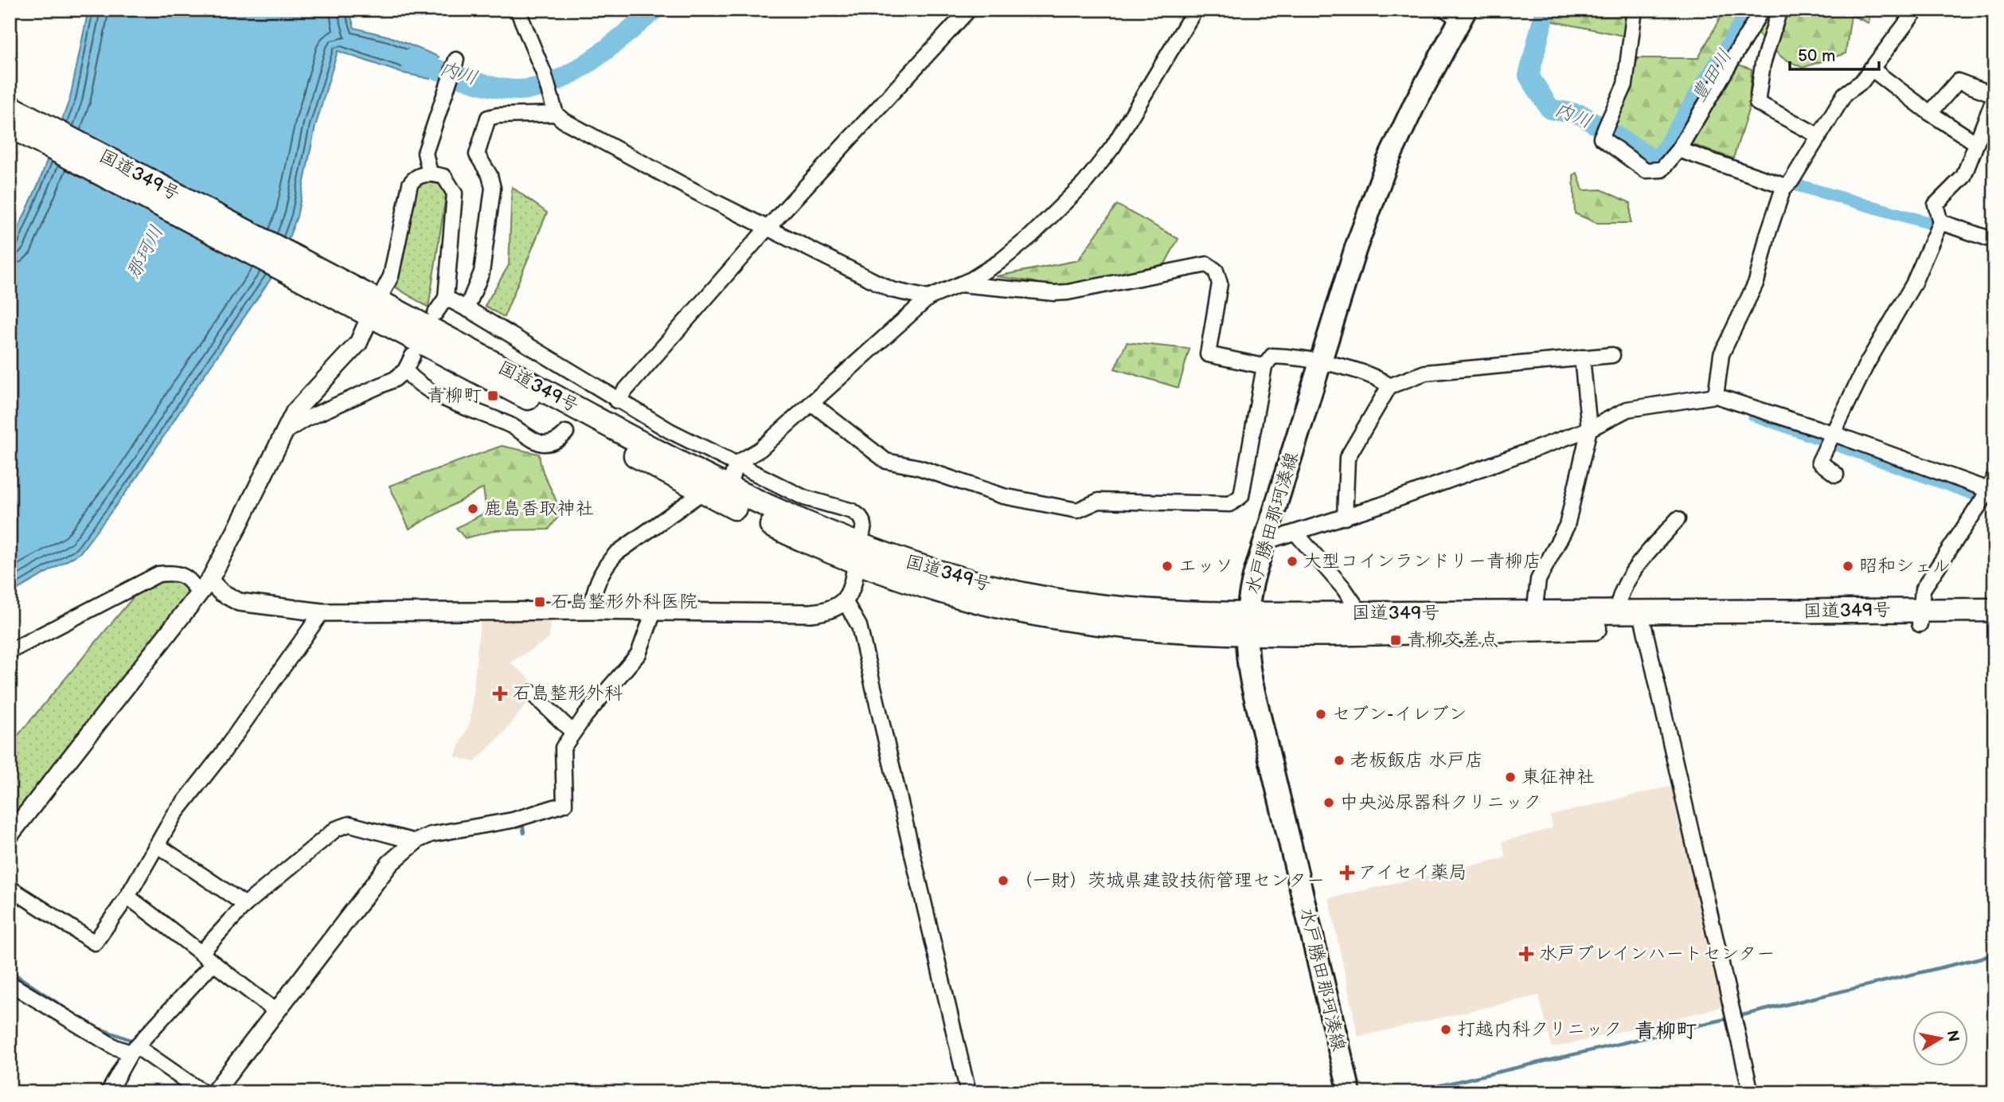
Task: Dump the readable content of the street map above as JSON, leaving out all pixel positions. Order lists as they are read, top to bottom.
{
  "streets": {
    "highway": ["国道349号"],
    "main road": ["水戸勝田那珂湊線"]
  },
  "crossings": [
    ["国道349号", "水戸勝田那珂湊線"]
  ],
  "districts": ["青柳町"],
  "water": ["内川", "豊田川", "那珂川"],
  "places": {
    "transit": ["青柳町", "石島整形外科医院", "青柳交差点"],
    "other": [
      "鹿島香取神社",
      "大型コインランドリー青柳店",
      "エッソ",
      "昭和シェル",
      "セブン-イレブン",
      "老板飯店 水戸店",
      "東征神社",
      "中央泌尿器科クリニック",
      "（一財）茨城県建設技術管理センター",
      "打越内科クリニック"
    ],
    "health": ["石島整形外科", "アイセイ薬局", "水戸ブレインハートセンター"]
  },
  "scale_bar": "50 m",
  "north": "right"
}
